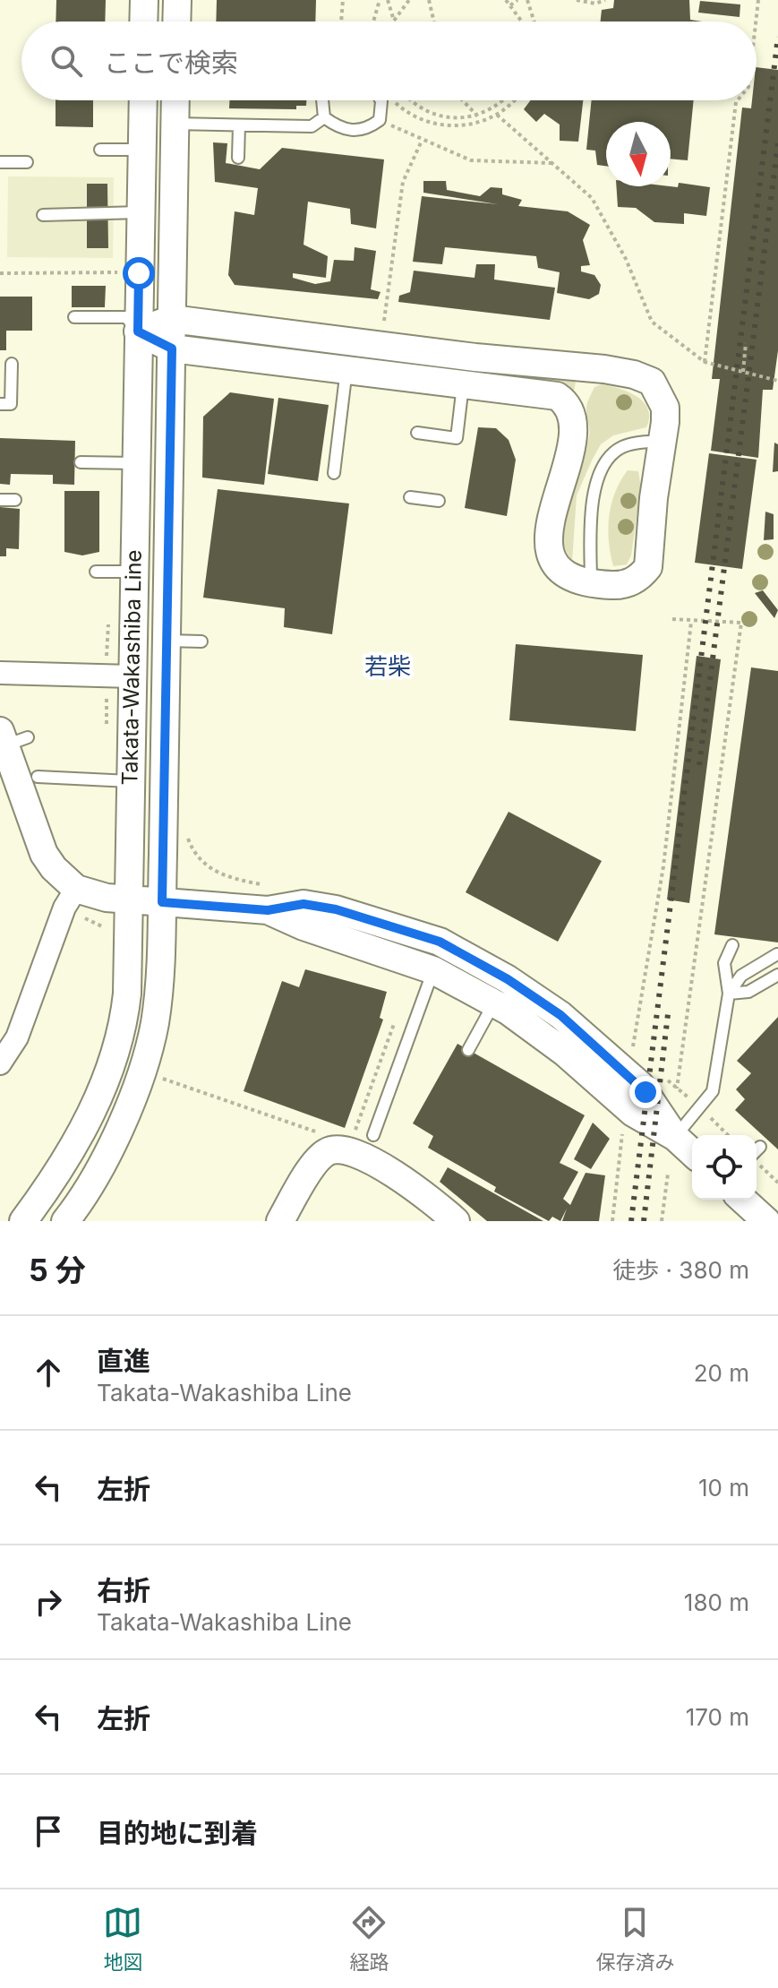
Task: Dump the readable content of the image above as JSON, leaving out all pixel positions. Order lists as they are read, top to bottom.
{
  "streets": {
    "street": ["Takata-Wakashiba Line"]
  },
  "districts": ["若柴"],
  "north": "bottom",
  "page": {
    "search": "ここで検索",
    "heading": ["5 分", "徒歩 · 380 m"],
    "list": [
      ["直進", "Takata-Wakashiba Line", "20 m"],
      ["左折", "10 m"],
      ["右折", "Takata-Wakashiba Line", "180 m"],
      ["左折", "170 m"],
      "目的地に到着"
    ],
    "nav": ["地図", "経路", "保存済み"]
  }
}
